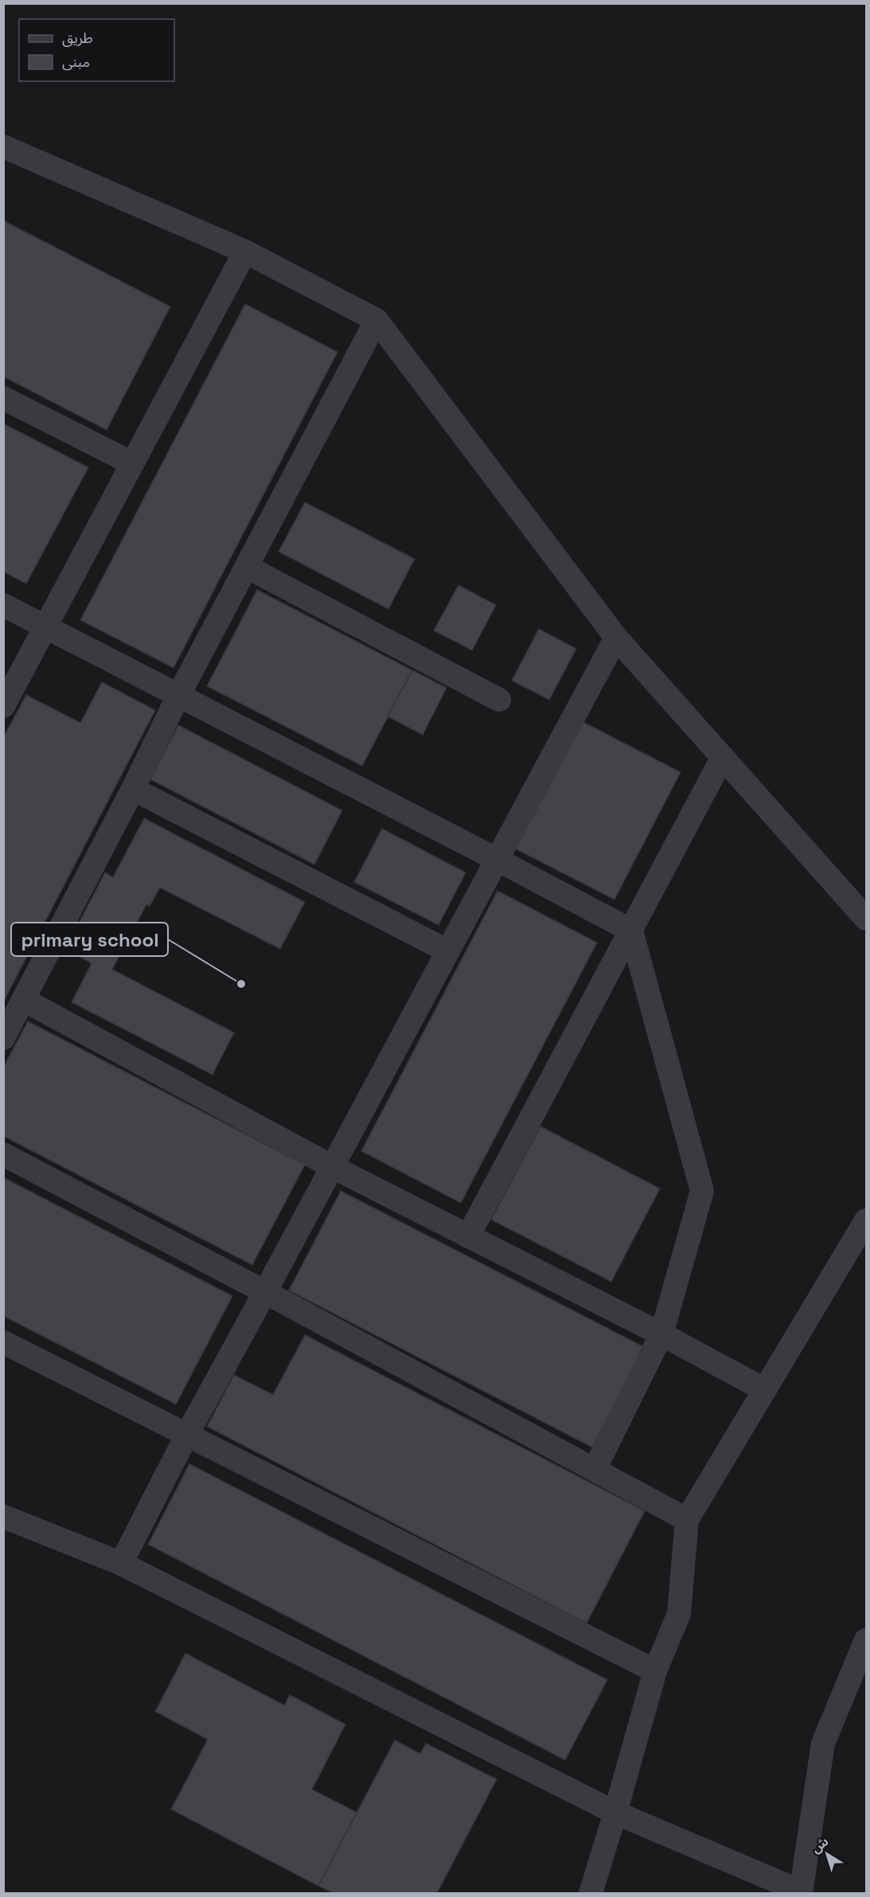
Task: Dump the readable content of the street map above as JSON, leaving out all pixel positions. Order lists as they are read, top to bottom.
{
  "places": ["primary school"],
  "legend": ["طريق", "مبنى"],
  "north": "top left"
}
